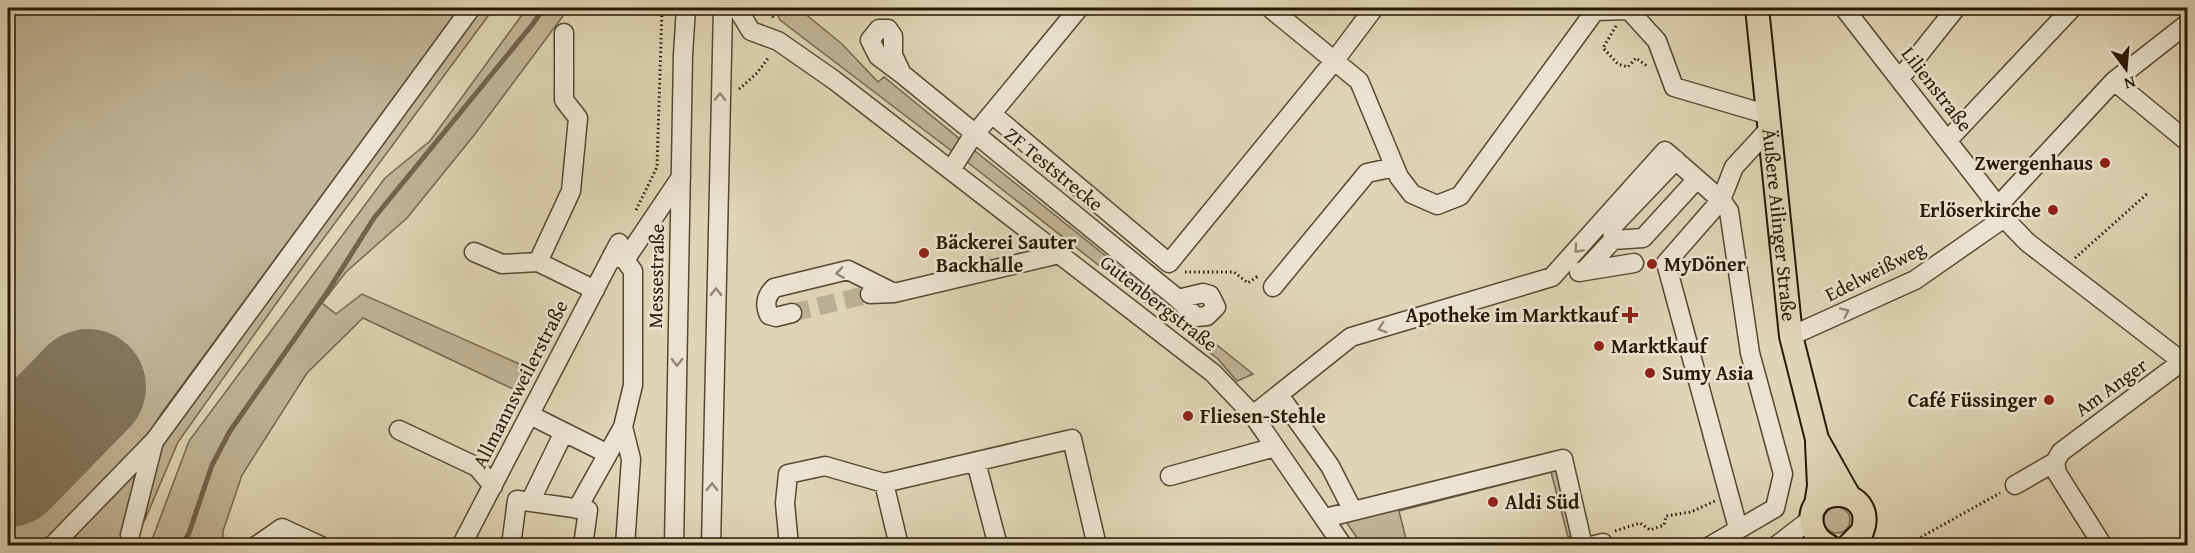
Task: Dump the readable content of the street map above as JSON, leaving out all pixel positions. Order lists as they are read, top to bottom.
{
  "streets": {
    "main road": ["Äußere Ailinger Straße"],
    "street": [
      "Lilienstraße",
      "ZF Teststrecke",
      "Edelweißweg",
      "Messestraße",
      "Gutenbergstraße",
      "Allmannsweilerstraße",
      "Am Anger"
    ]
  },
  "crossings": [
    ["Lilienstraße", "Edelweißweg"],
    ["Lilienstraße", "Am Anger"],
    ["Äußere Ailinger Straße", "Edelweißweg"],
    ["Messestraße", "Allmannsweilerstraße"]
  ],
  "one_way": ["Edelweißweg"],
  "places": {
    "other": [
      "Zwergenhaus",
      "Erlöserkirche",
      "Bäckerei Sauter Backhalle",
      "MyDöner",
      "Marktkauf",
      "Sumy Asia",
      "Café Füssinger",
      "Fliesen-Stehle",
      "Aldi Süd"
    ],
    "health": ["Apotheke im Marktkauf"]
  },
  "north": "bottom"
}
